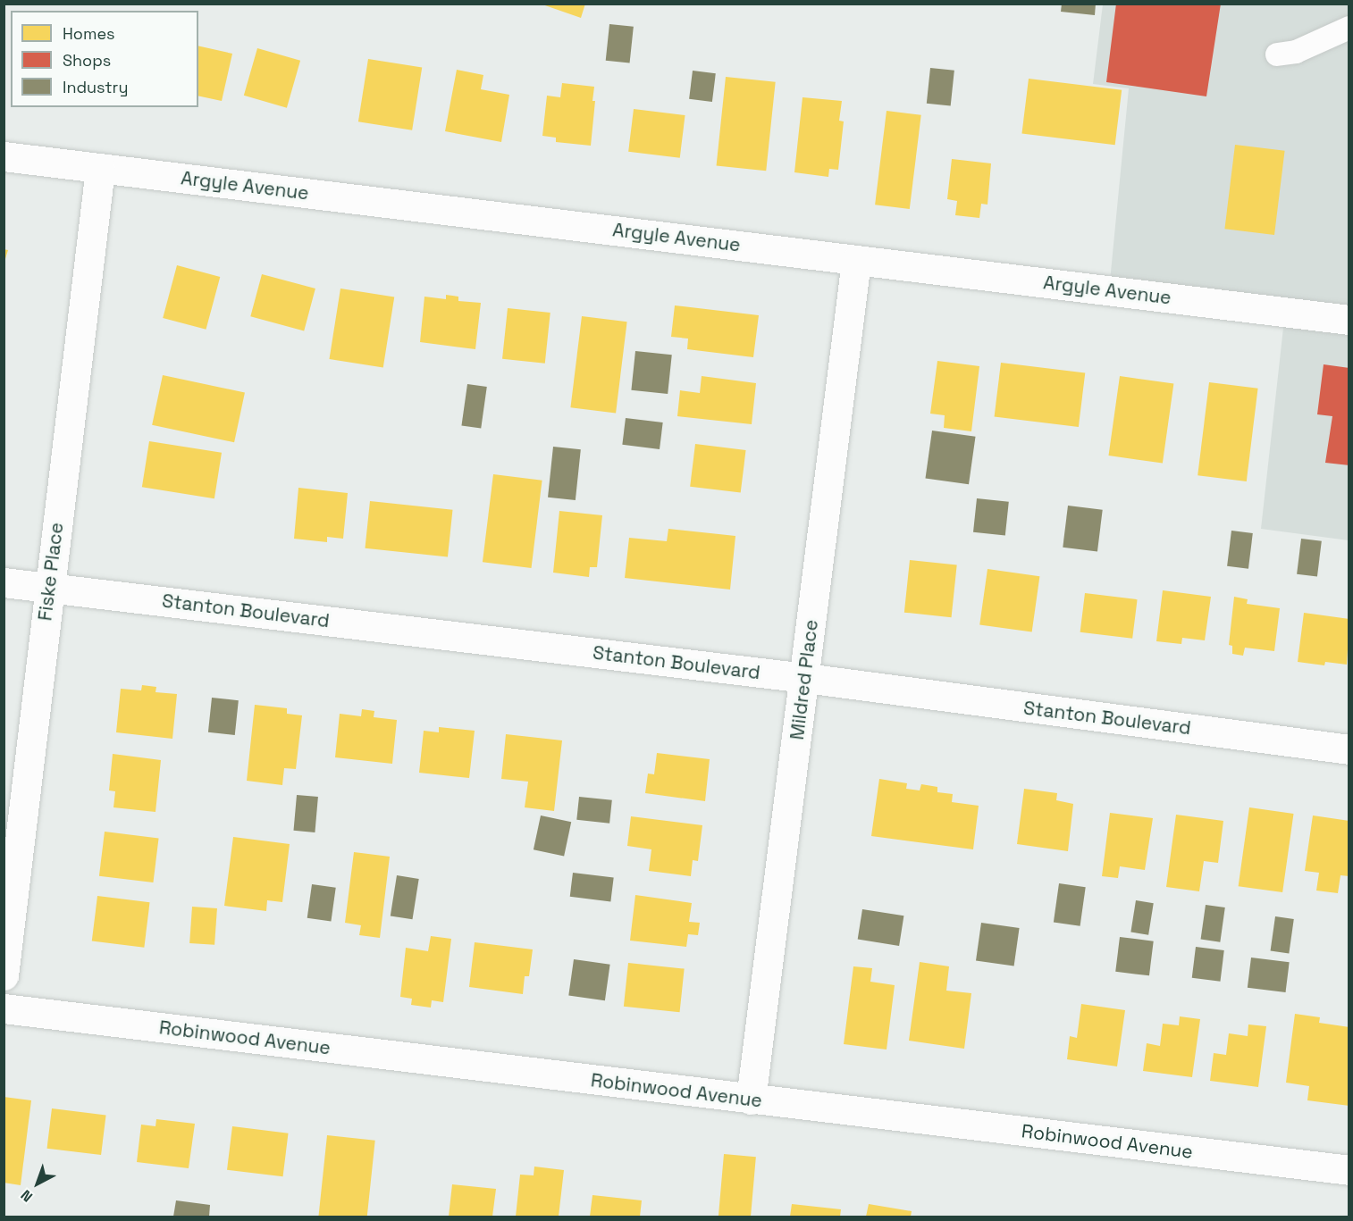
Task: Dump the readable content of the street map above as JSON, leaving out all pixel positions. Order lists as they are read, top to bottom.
{
  "streets": {
    "street": [
      "Argyle Avenue",
      "Fiske Place",
      "Stanton Boulevard",
      "Mildred Place",
      "Robinwood Avenue"
    ]
  },
  "crossings": [
    ["Argyle Avenue", "Fiske Place"],
    ["Argyle Avenue", "Mildred Place"],
    ["Fiske Place", "Stanton Boulevard"],
    ["Stanton Boulevard", "Mildred Place"],
    ["Mildred Place", "Robinwood Avenue"]
  ],
  "legend": ["Homes", "Shops", "Industry"],
  "north": "bottom left"
}
